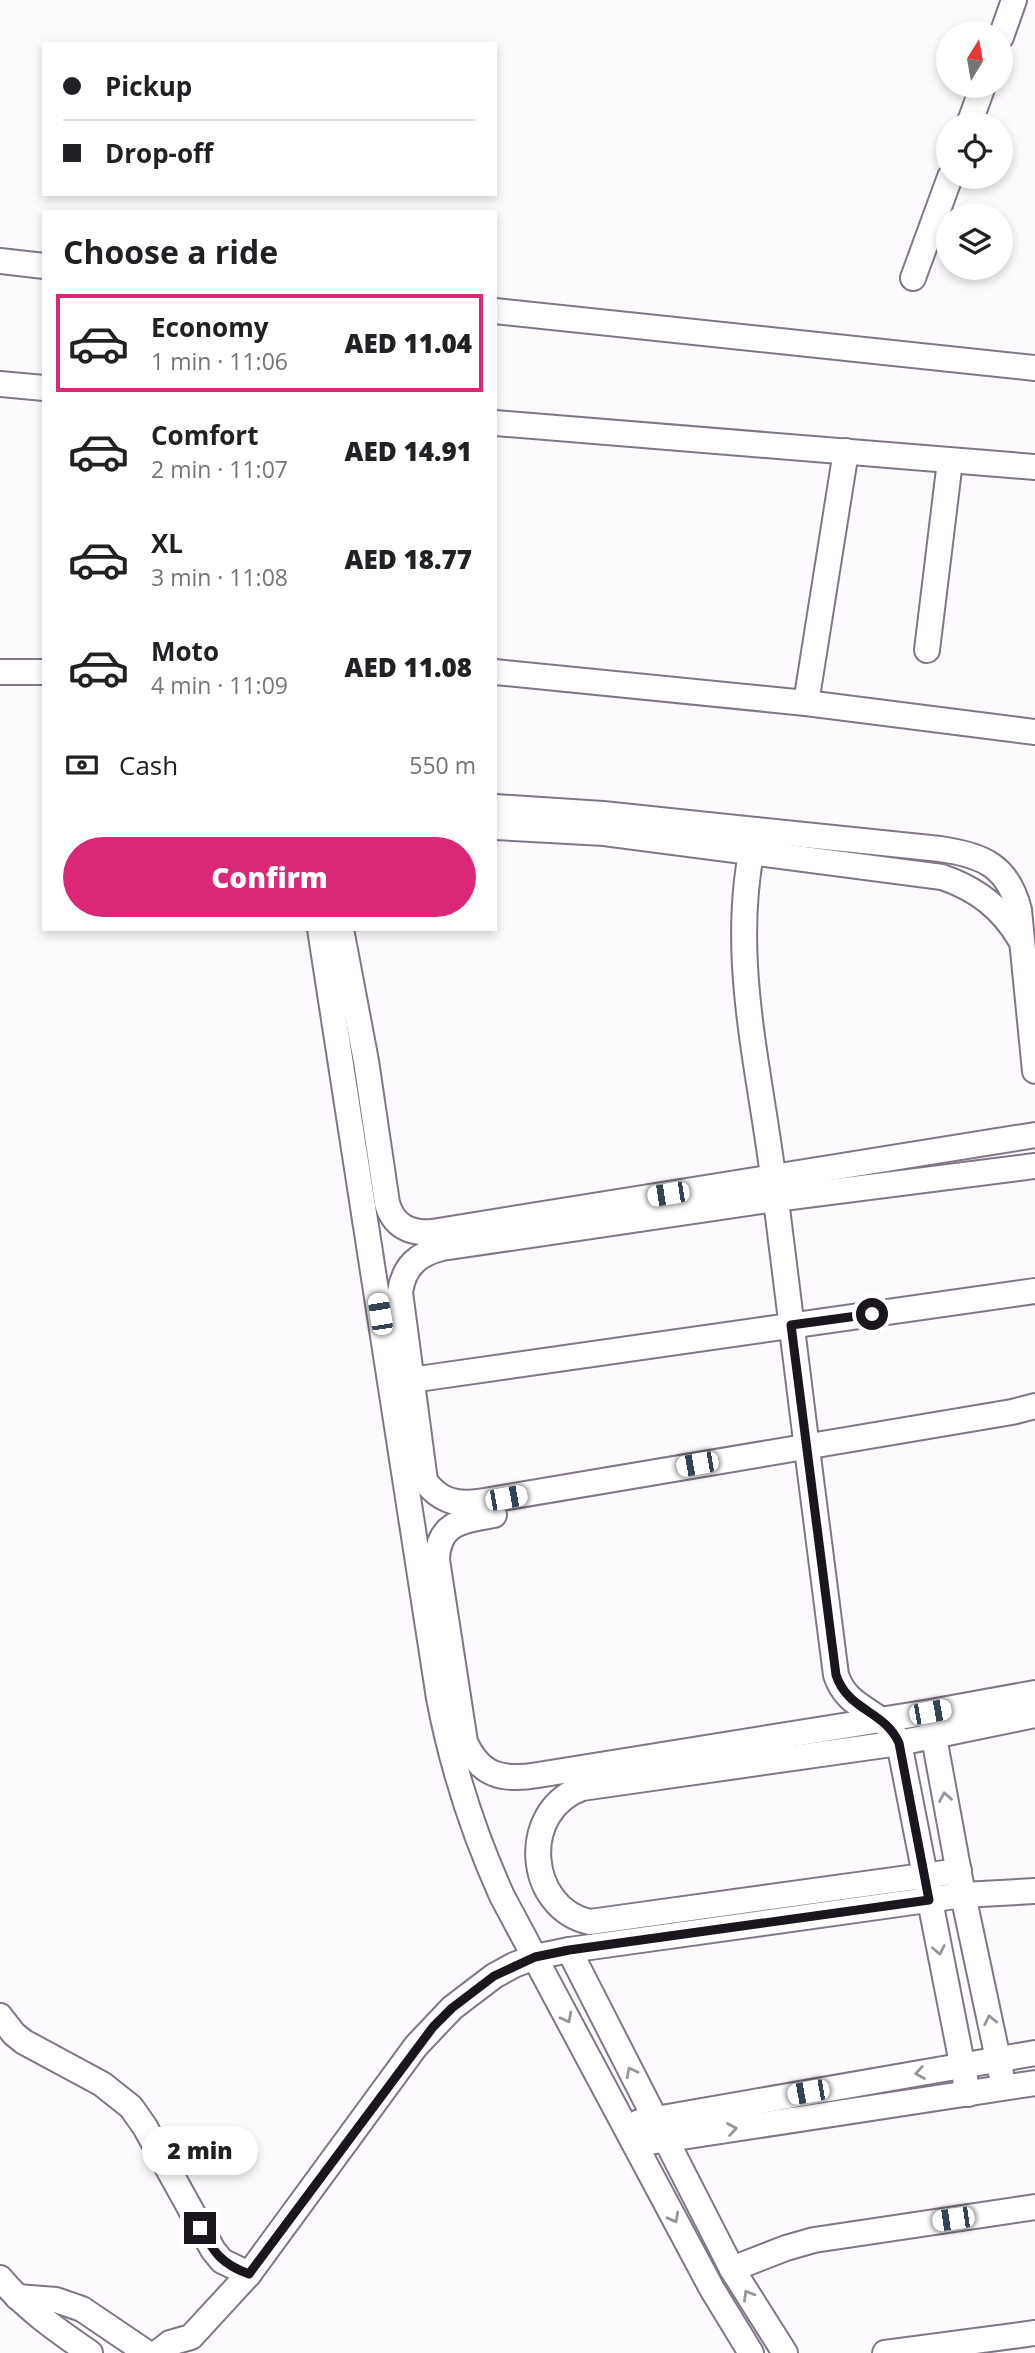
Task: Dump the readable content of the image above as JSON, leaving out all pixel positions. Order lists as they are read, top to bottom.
{
  "north": "top",
  "page": {
    "banner": ["Pickup", "Drop-off"],
    "heading": "Choose a ride",
    "list": [
      {
        "name": "Economy",
        "note": "1 min · 11:06",
        "value": "AED 11.04"
      },
      {
        "name": "Comfort",
        "note": "2 min · 11:07",
        "value": "AED 14.91"
      },
      {
        "name": "XL",
        "note": "3 min · 11:08",
        "value": "AED 18.77"
      },
      {
        "name": "Moto",
        "note": "4 min · 11:09",
        "value": "AED 11.08"
      }
    ],
    "pay": ["Cash", "550 m"],
    "buttons": "Confirm",
    "bubble": "2 min"
  }
}
